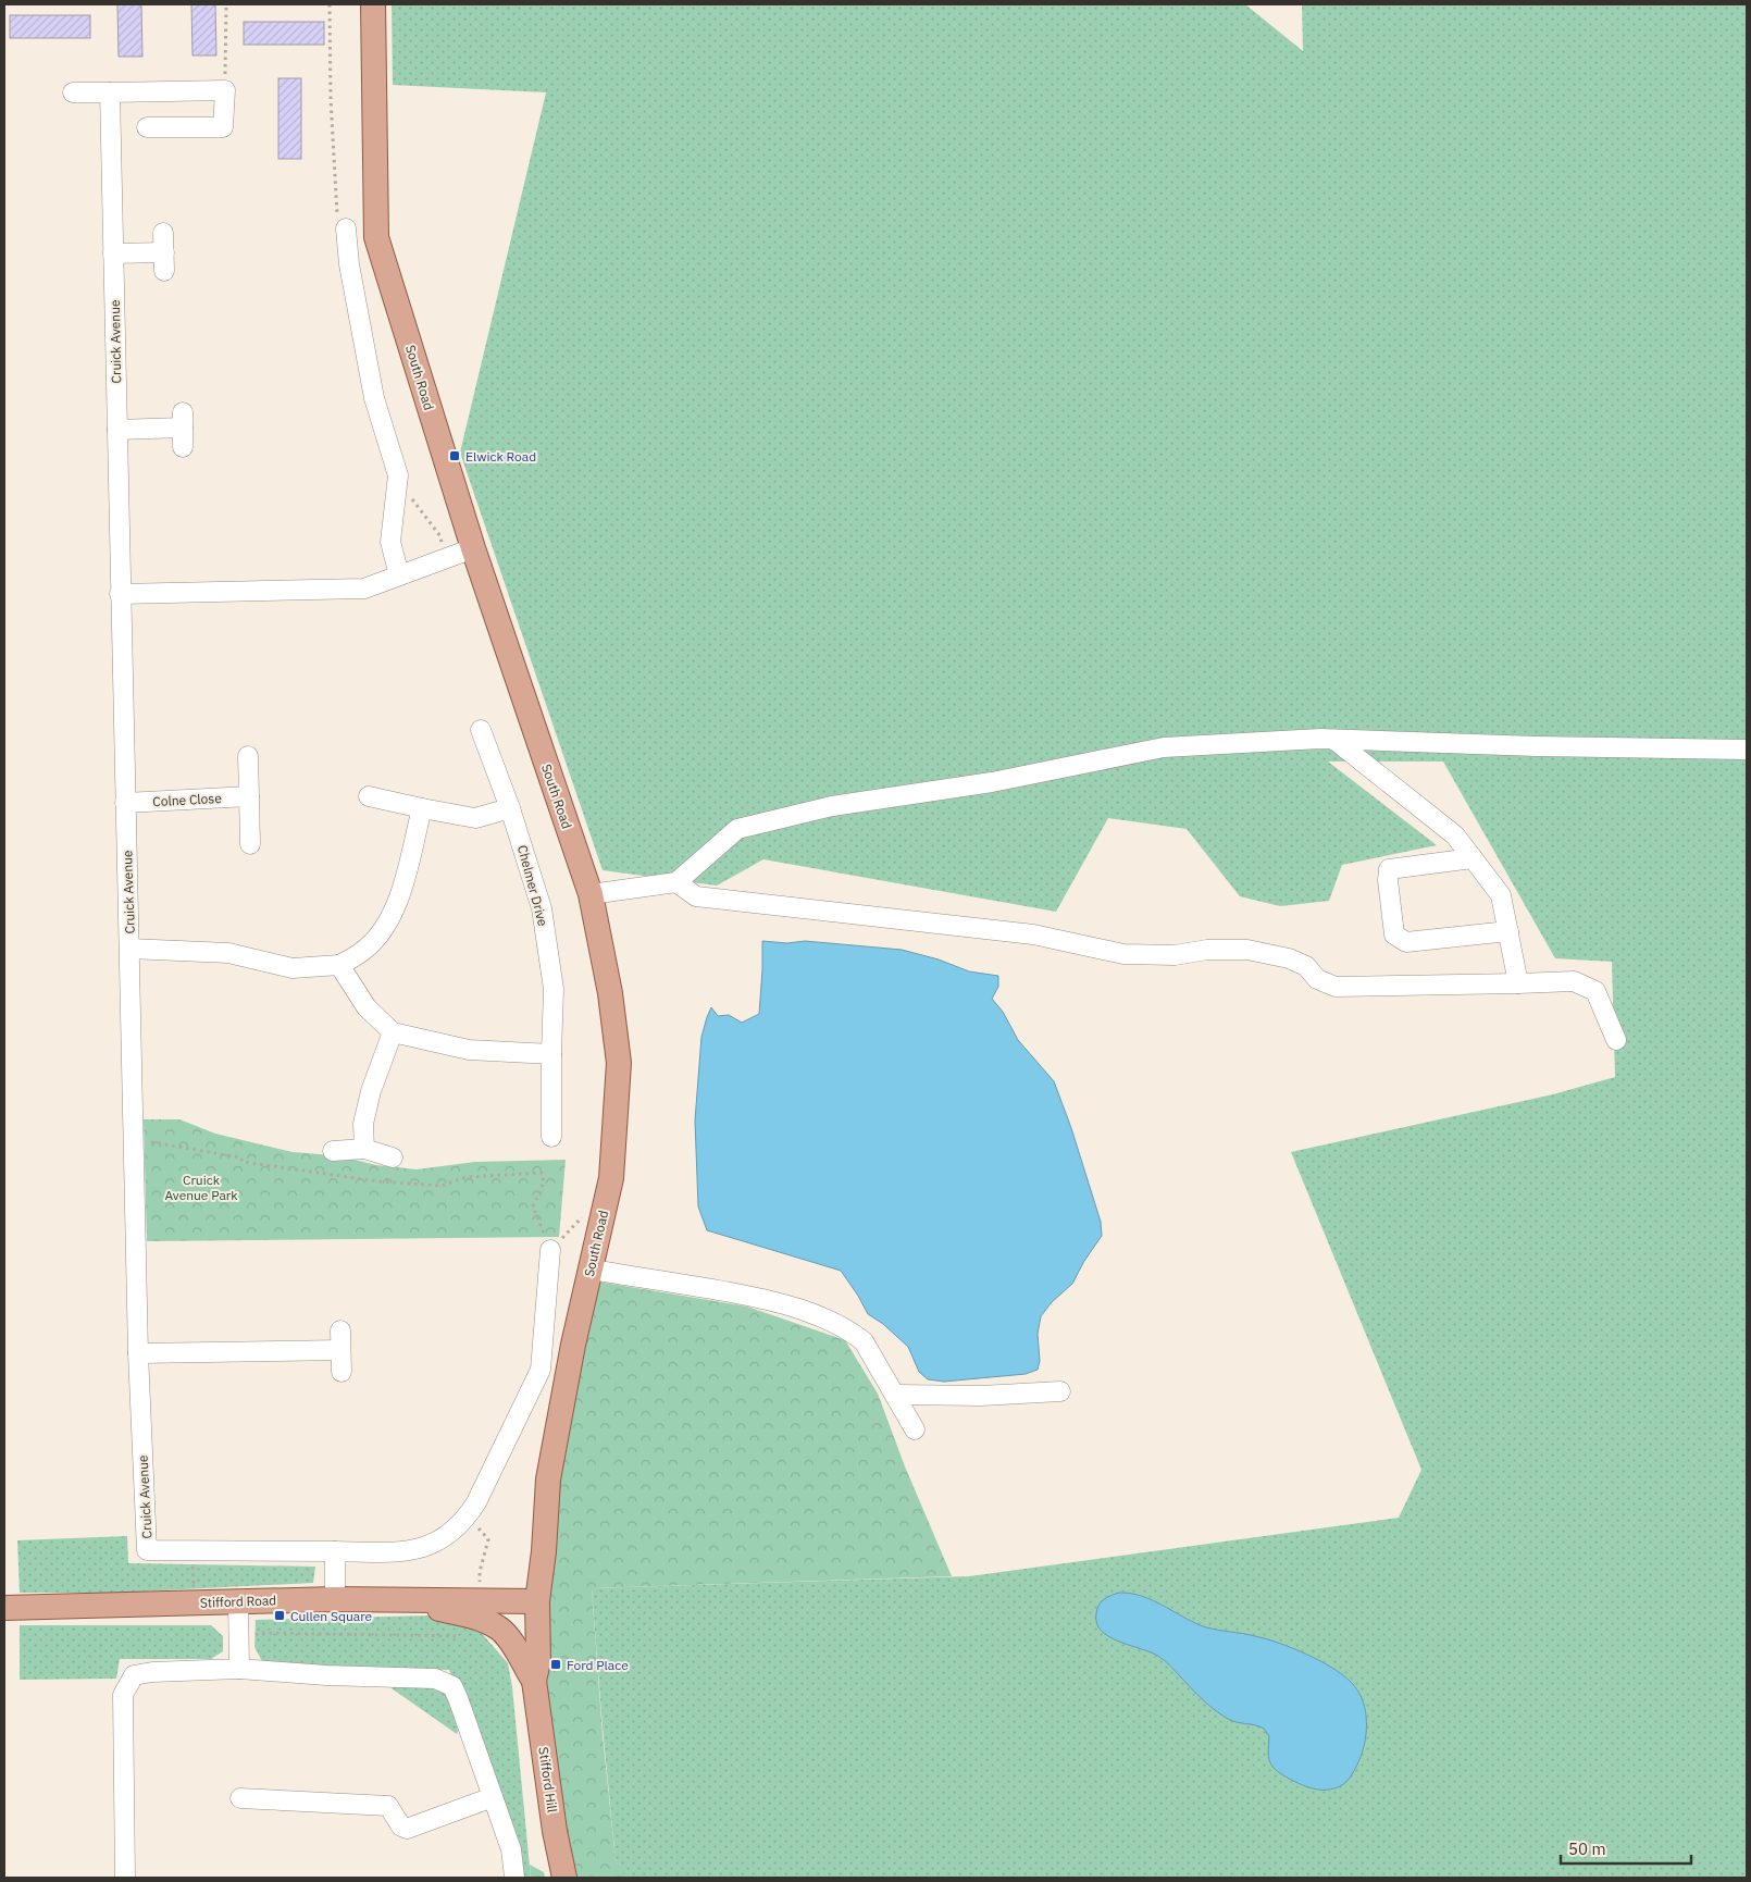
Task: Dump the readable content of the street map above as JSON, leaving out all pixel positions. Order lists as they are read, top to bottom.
{
  "streets": {
    "main road": ["South Road", "Stifford Road", "Stifford Hill"],
    "street": ["Cruick Avenue", "Colne Close", "Chelmer Drive"]
  },
  "crossings": [
    ["Cruick Avenue", "Colne Close"],
    ["South Road", "Stifford Road"],
    ["South Road", "Stifford Hill"],
    ["Stifford Road", "Stifford Hill"]
  ],
  "parks": ["Cruick Avenue Park"],
  "places": {
    "transit": ["Elwick Road", "Cullen Square", "Ford Place"]
  },
  "scale_bar": "50 m"
}
